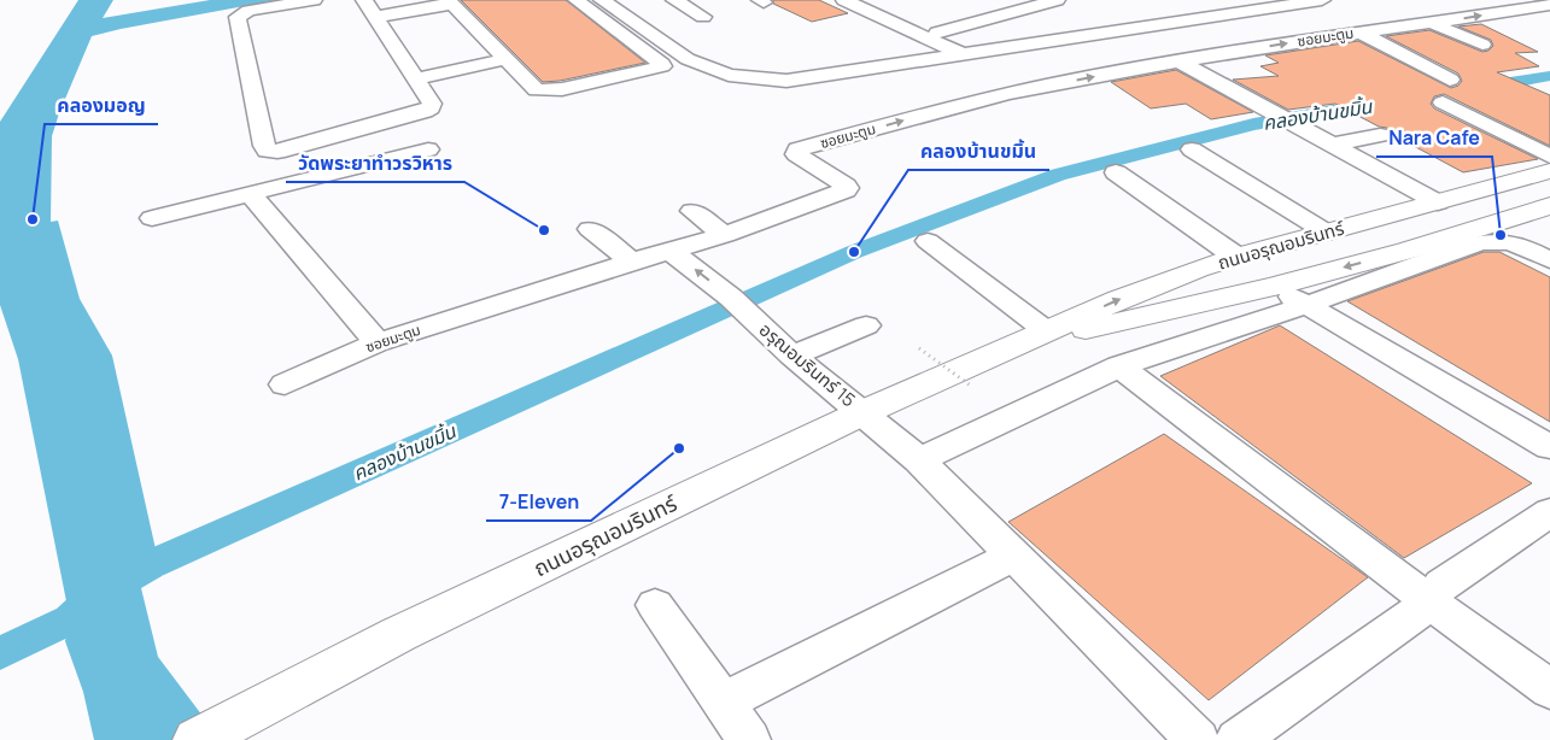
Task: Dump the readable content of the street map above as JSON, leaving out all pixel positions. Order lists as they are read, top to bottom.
{
  "streets": {
    "main road": ["ถนนอรุณอมรินทร์"],
    "street": ["ซอยมะตูม", "อรุณอมรินทร์ 15"]
  },
  "crossings": [
    ["ซอยมะตูม", "อรุณอมรินทร์ 15"],
    ["ถนนอรุณอมรินทร์", "อรุณอมรินทร์ 15"]
  ],
  "water": ["คลองบ้านขมิ้น"],
  "places": [
    "คลองมอญ",
    "วัดพระยาทําวรวิหาร",
    "Nara Cafe",
    "คลองบ้านขมิ้น",
    "7-Eleven"
  ]
}
